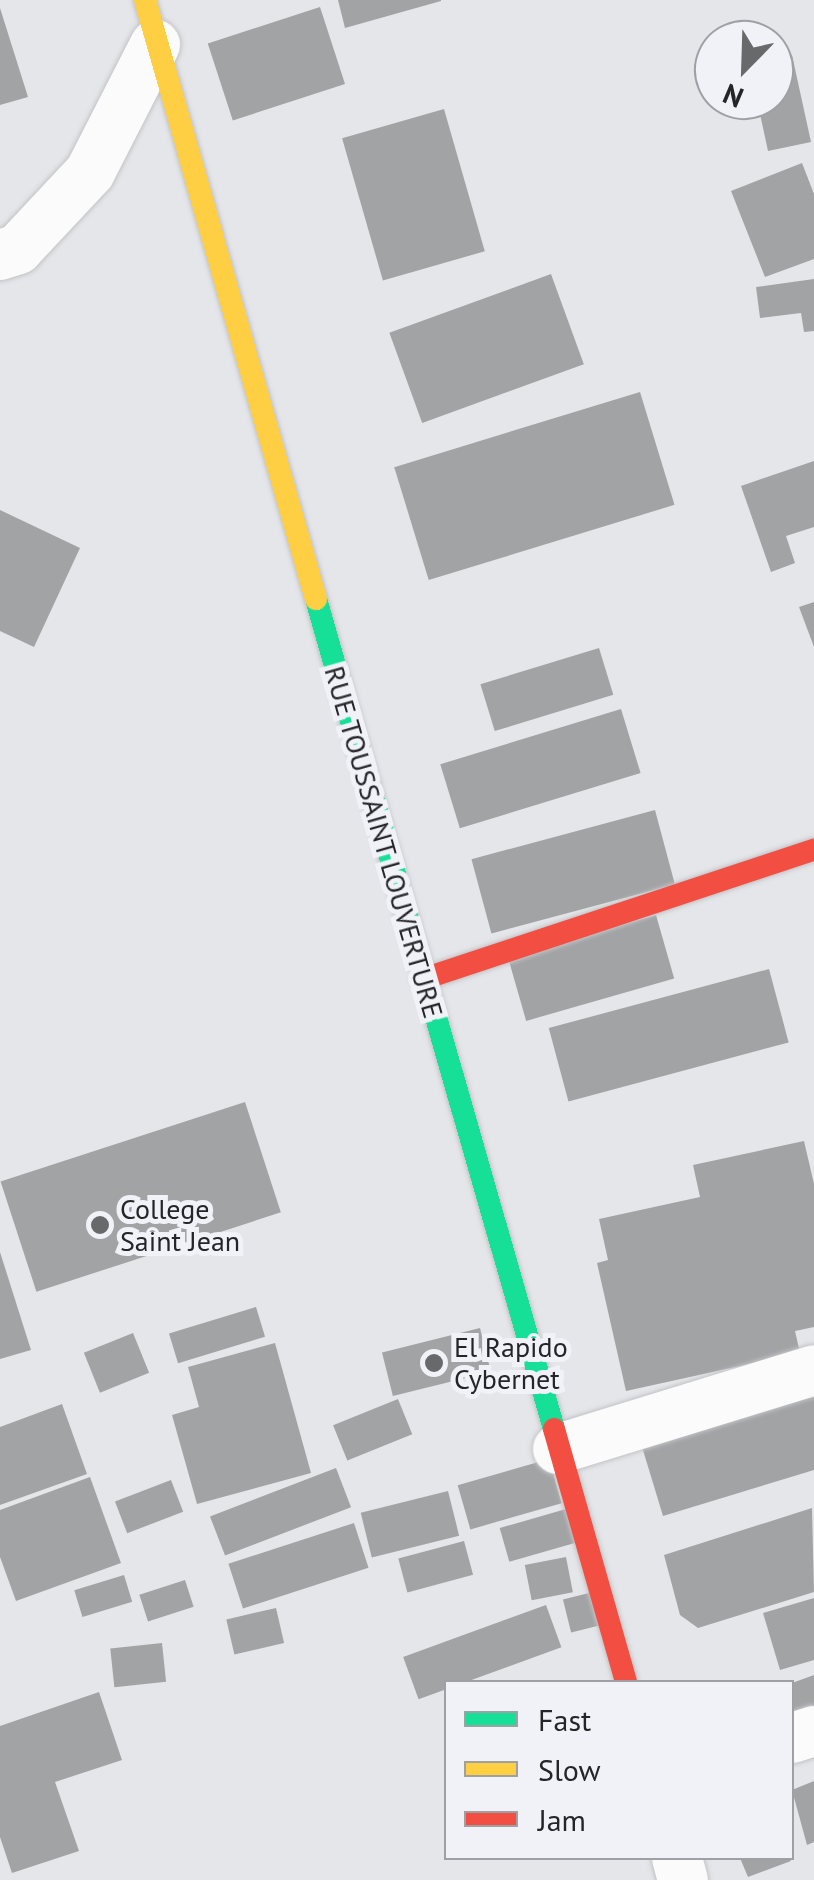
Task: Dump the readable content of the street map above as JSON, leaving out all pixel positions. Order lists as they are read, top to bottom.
{
  "streets": {
    "street": ["RUE TOUSSAINT LOUVERTURE"]
  },
  "places": ["College Saint Jean", "El Rapido Cybernet"],
  "legend": ["Fast", "Slow", "Jam"],
  "north": "bottom left"
}
